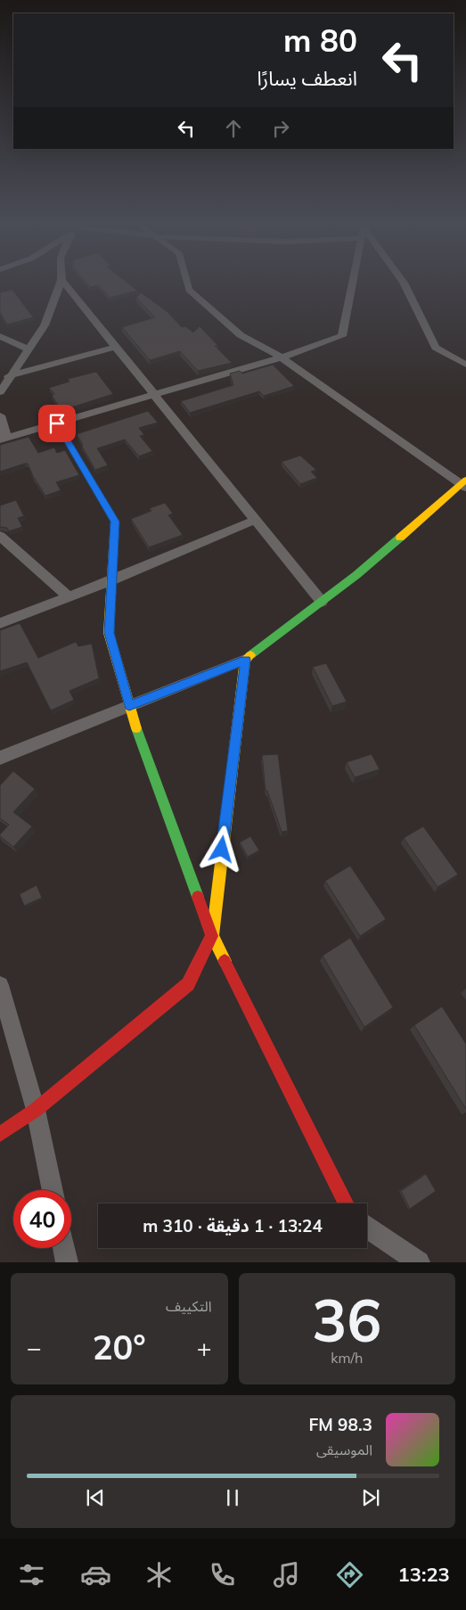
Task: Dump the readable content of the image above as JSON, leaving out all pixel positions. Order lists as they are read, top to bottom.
{
  "page": {
    "turn": ["80 m", "انعطف يسارًا"],
    "limit": "40",
    "trip": "13:24 · 1 دقيقة · 310 m",
    "tile": [
      ["36", "km/h"],
      "التكييف"
    ],
    "heat": ["−", "20°", "+"],
    "song": ["98.3 FM", "الموسيقى"],
    "tabs": "13:23"
  }
}
